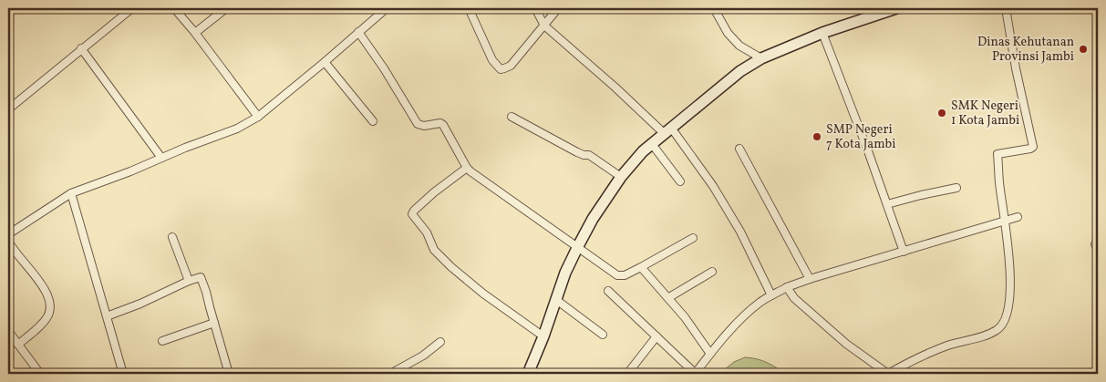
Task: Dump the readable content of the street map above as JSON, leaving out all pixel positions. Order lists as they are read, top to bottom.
{
  "places": ["Dinas Kehutanan Provinsi Jambi", "SMK Negeri 1 Kota Jambi", "SMP Negeri 7 Kota Jambi"]
}
